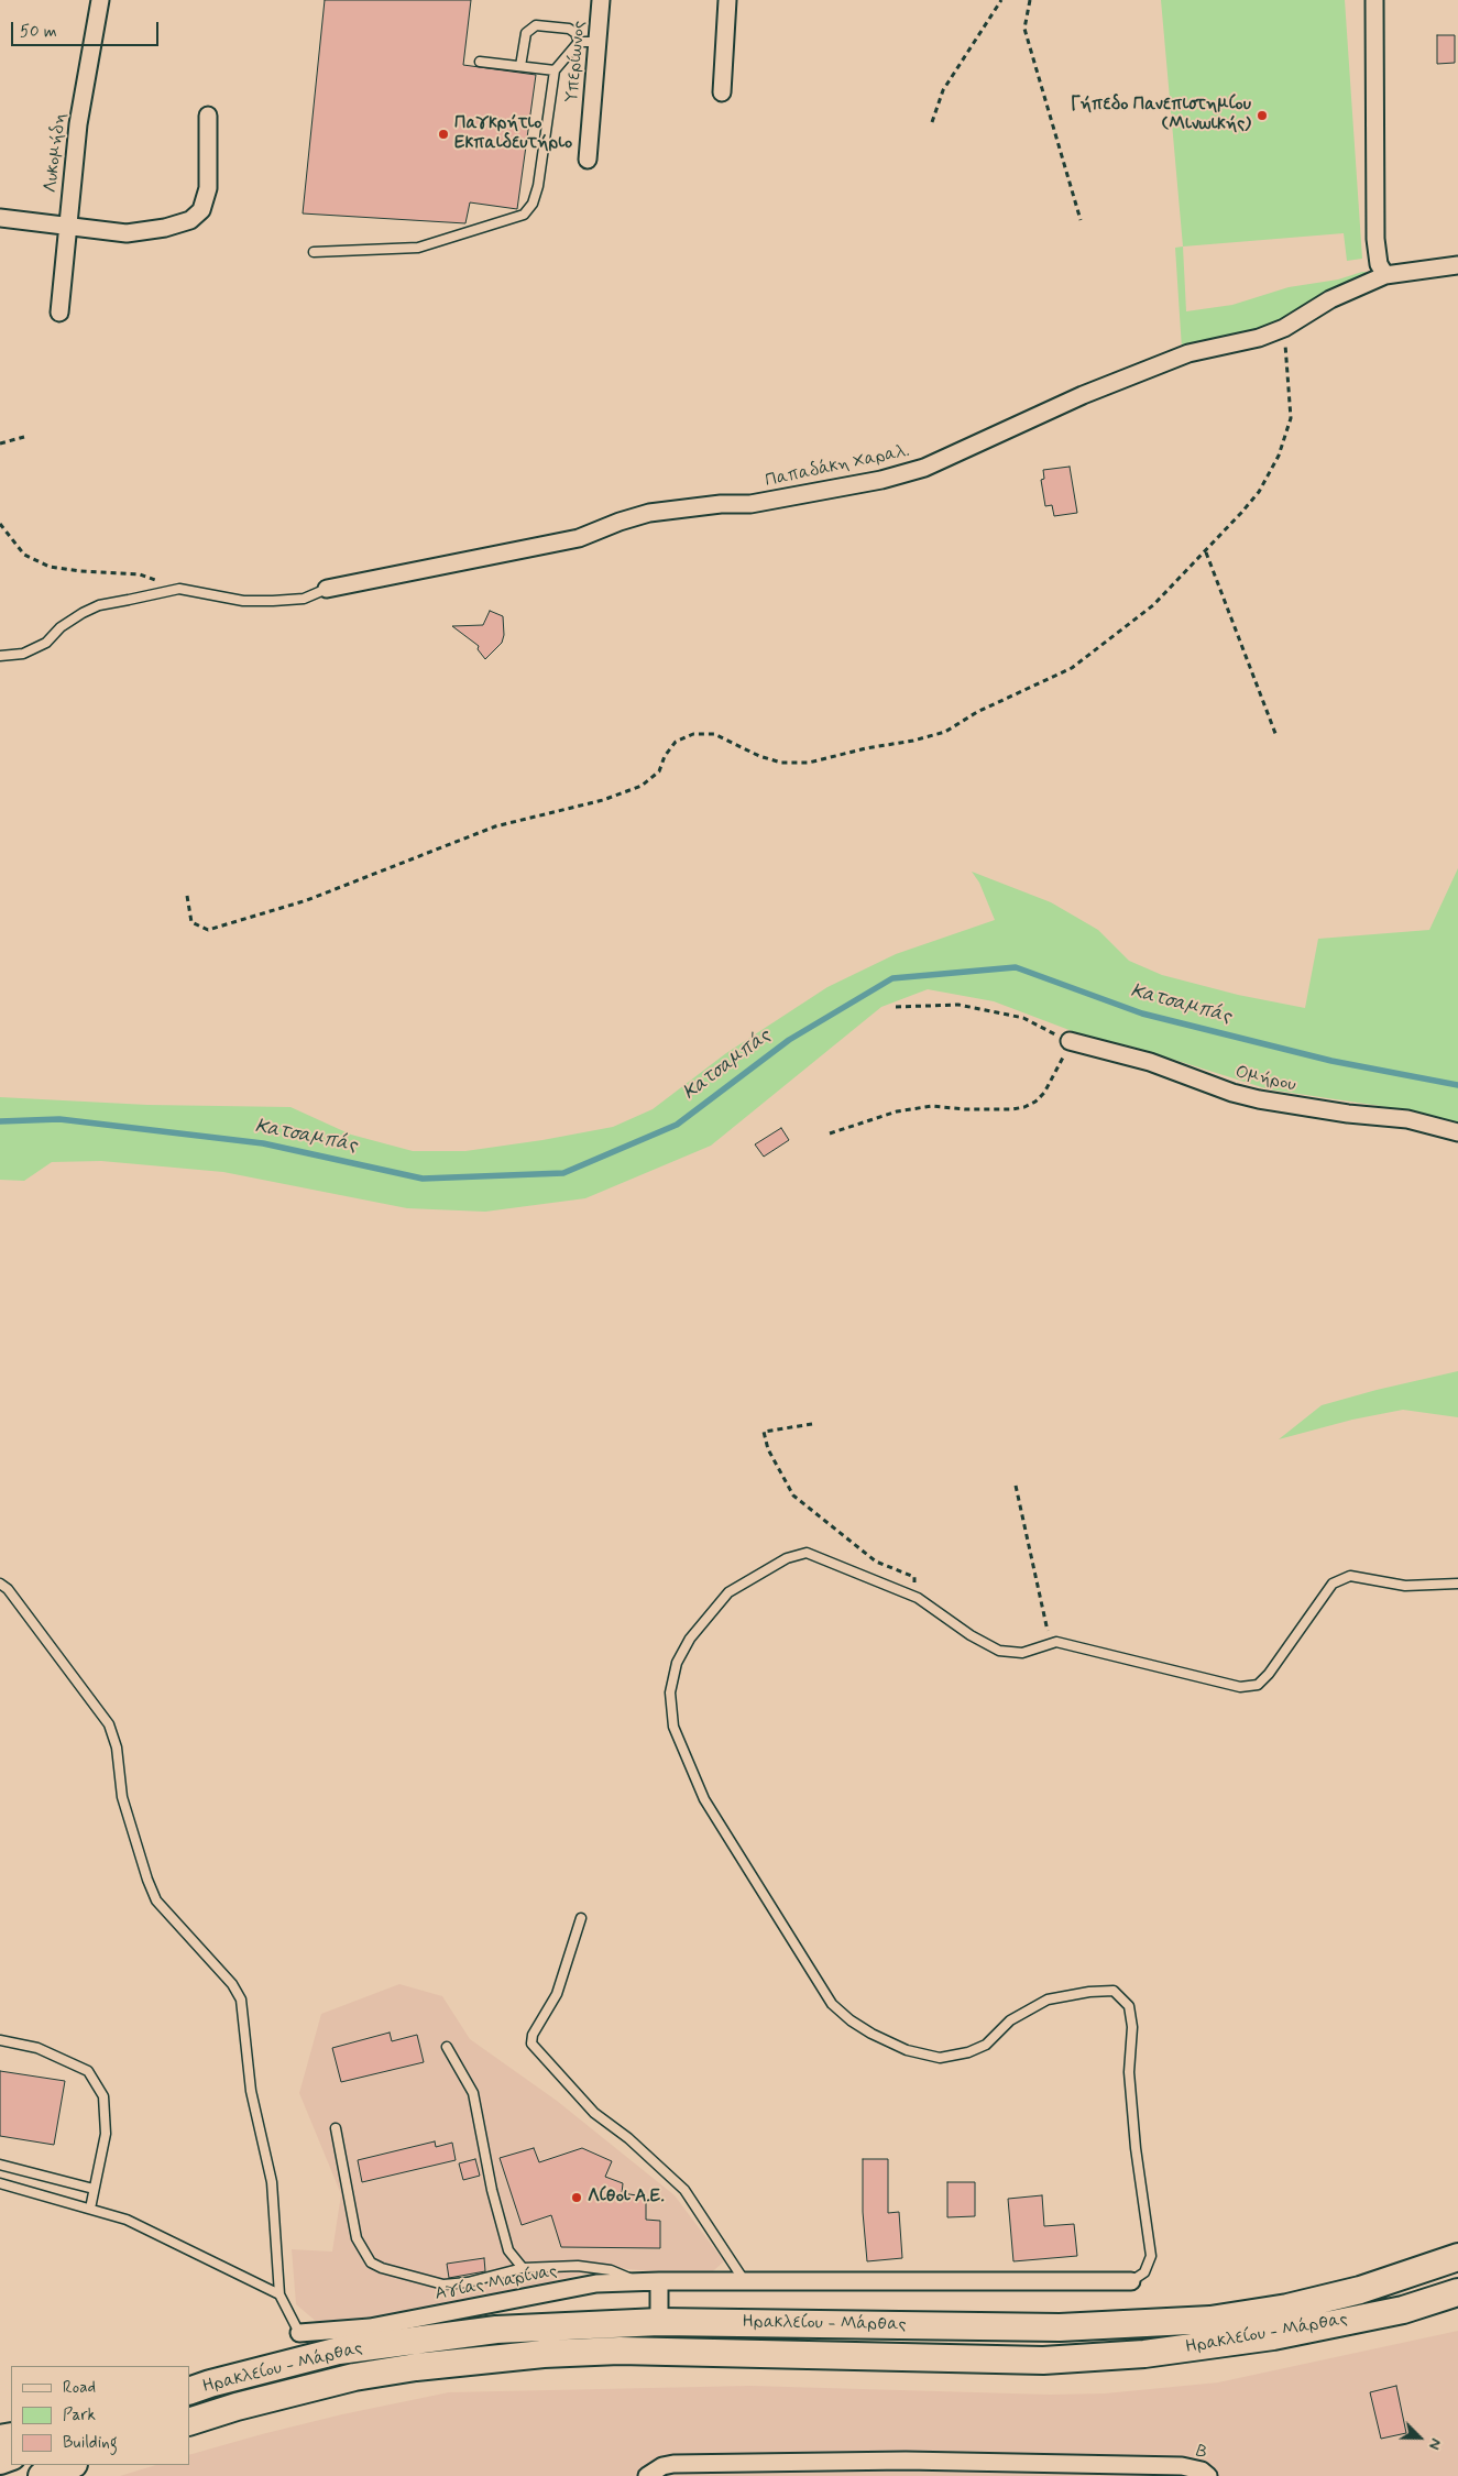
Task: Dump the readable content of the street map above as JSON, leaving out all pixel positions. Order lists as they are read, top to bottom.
{
  "streets": {
    "main road": ["Ηρακλείου - Μάρθας"],
    "street": [
      "Υπερίωνος",
      "Λυκομήδη",
      "Παπαδάκη Χαραλ.",
      "Ομήρου",
      "Αγίας Μαρίνας",
      "Β"
    ]
  },
  "water": ["Κατσαμπάς"],
  "places": ["Γήπεδο Πανεπιστημίου (Μινωικής)", "Παγκρήτιο Εκπαιδευτήριο", "Λίθοι Α.Ε."],
  "legend": ["Road", "Park", "Building"],
  "scale_bar": "50 m",
  "north": "bottom right"
}
